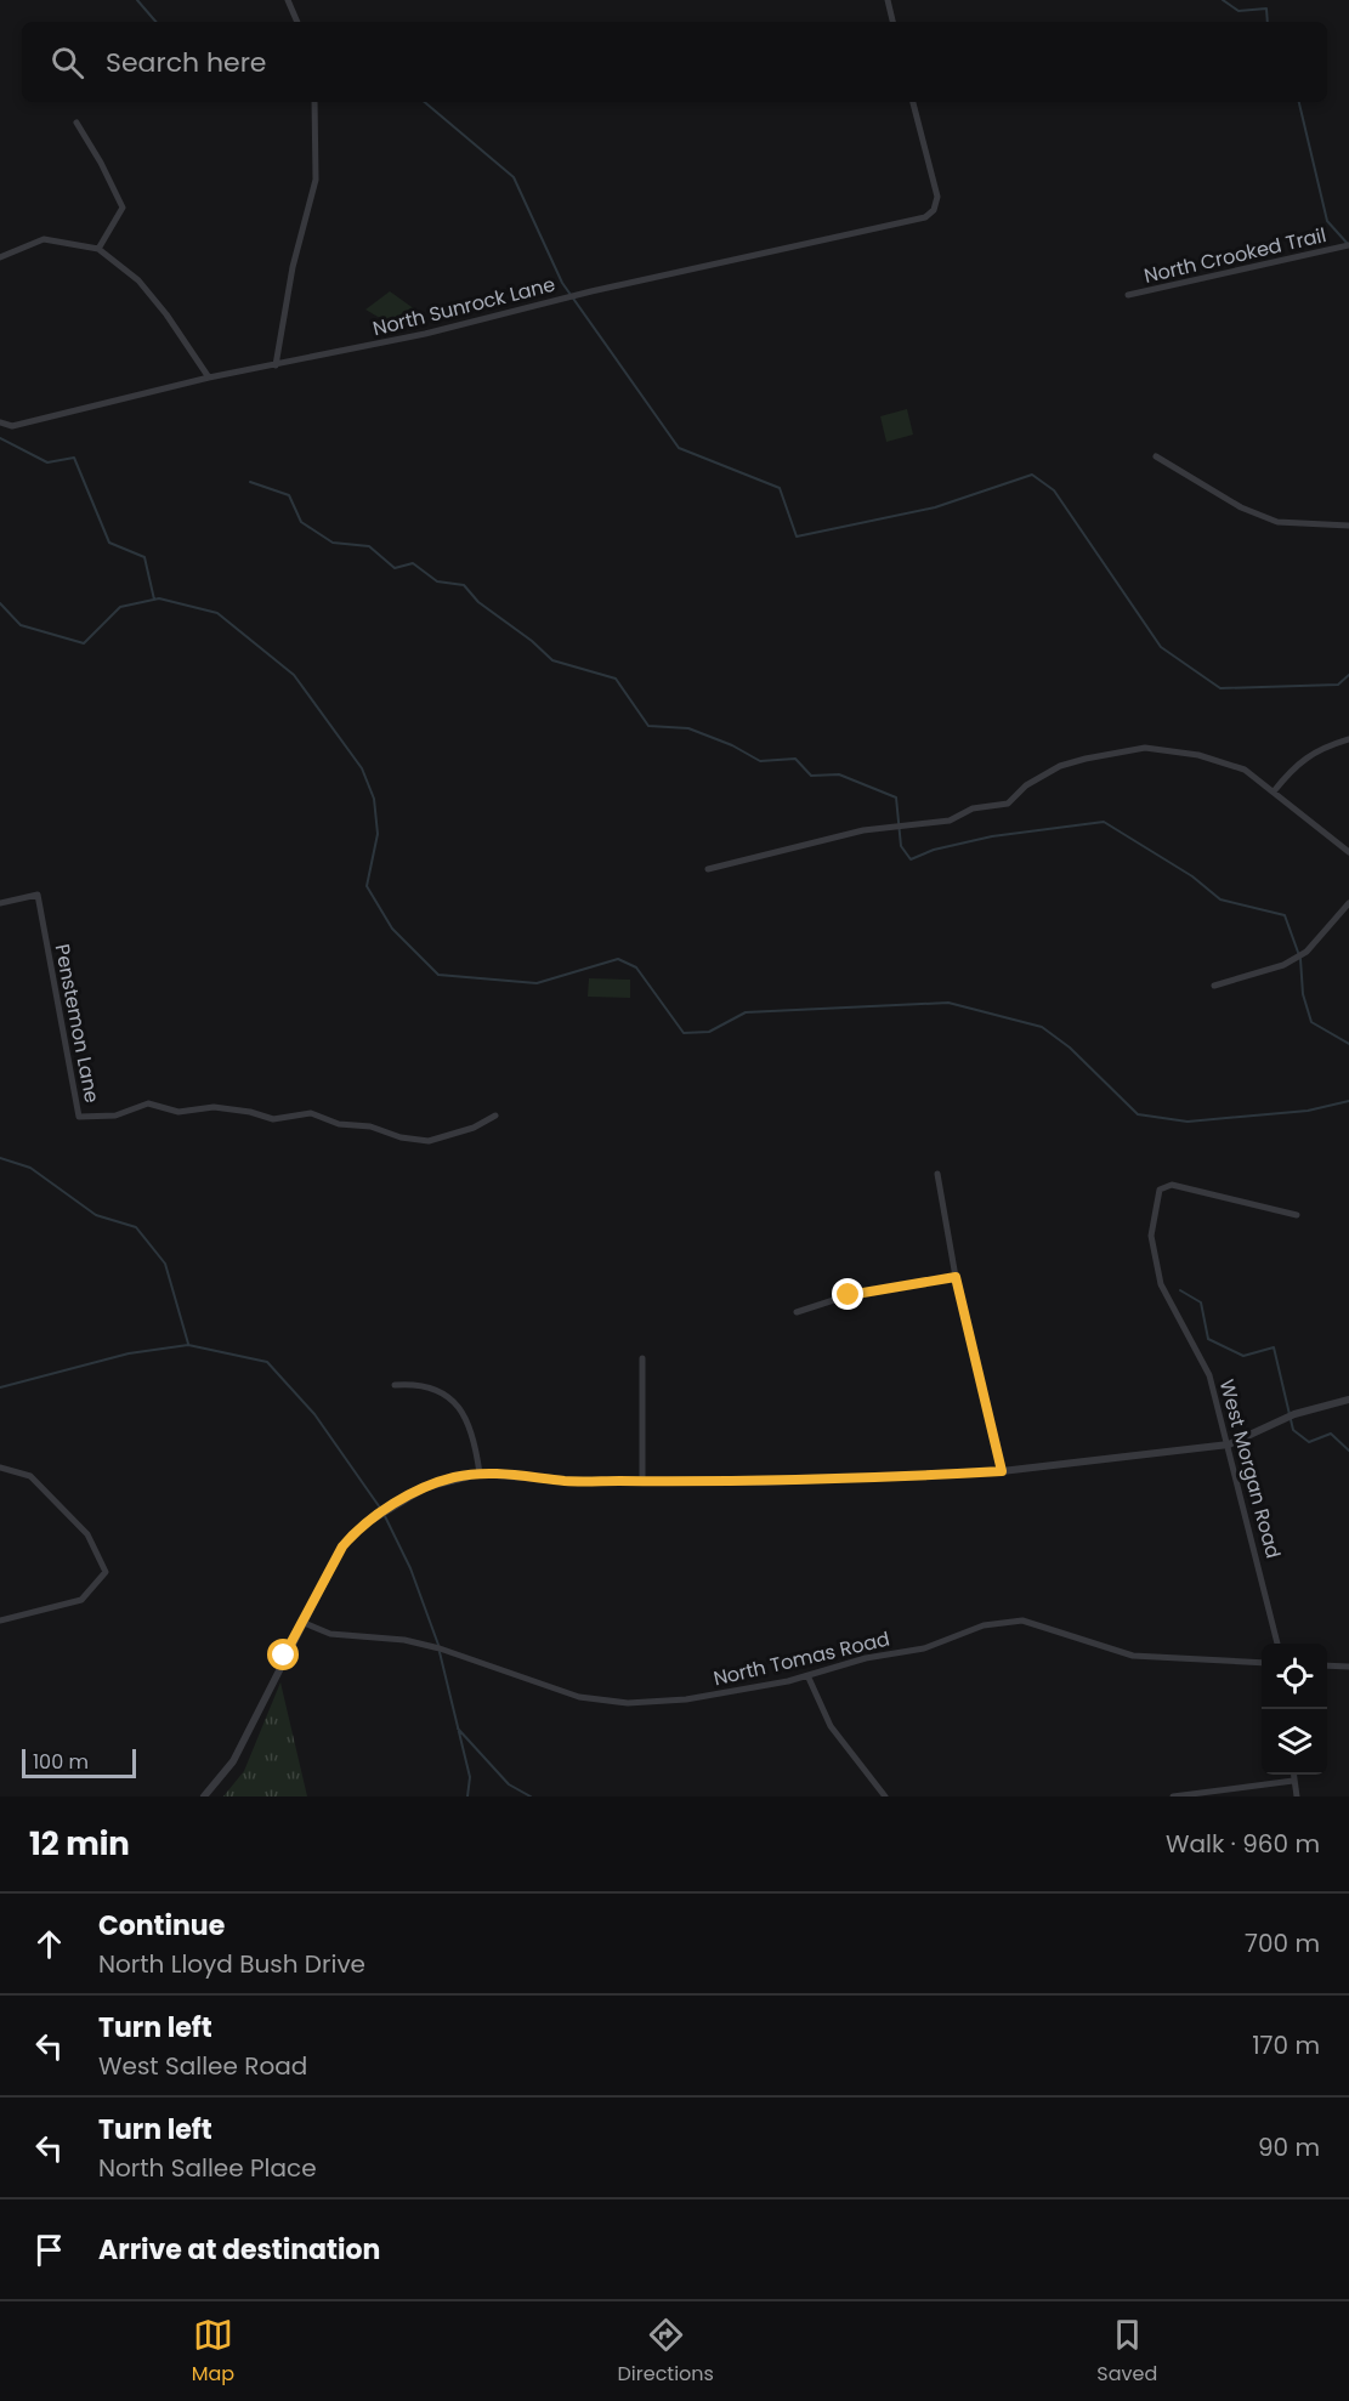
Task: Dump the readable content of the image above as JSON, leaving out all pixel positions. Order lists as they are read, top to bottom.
{
  "streets": {
    "street": [
      "North Crooked Trail",
      "North Sunrock Lane",
      "Penstemon Lane",
      "West Morgan Road",
      "North Tomas Road"
    ]
  },
  "scale_bar": "100 m",
  "page": {
    "search": "Search here",
    "scale": "100 m",
    "heading": ["12 min", "Walk · 960 m"],
    "list": [
      ["Continue", "North Lloyd Bush Drive", "700 m"],
      ["Turn left", "West Sallee Road", "170 m"],
      ["Turn left", "North Sallee Place", "90 m"],
      "Arrive at destination"
    ],
    "nav": ["Map", "Directions", "Saved"]
  }
}
